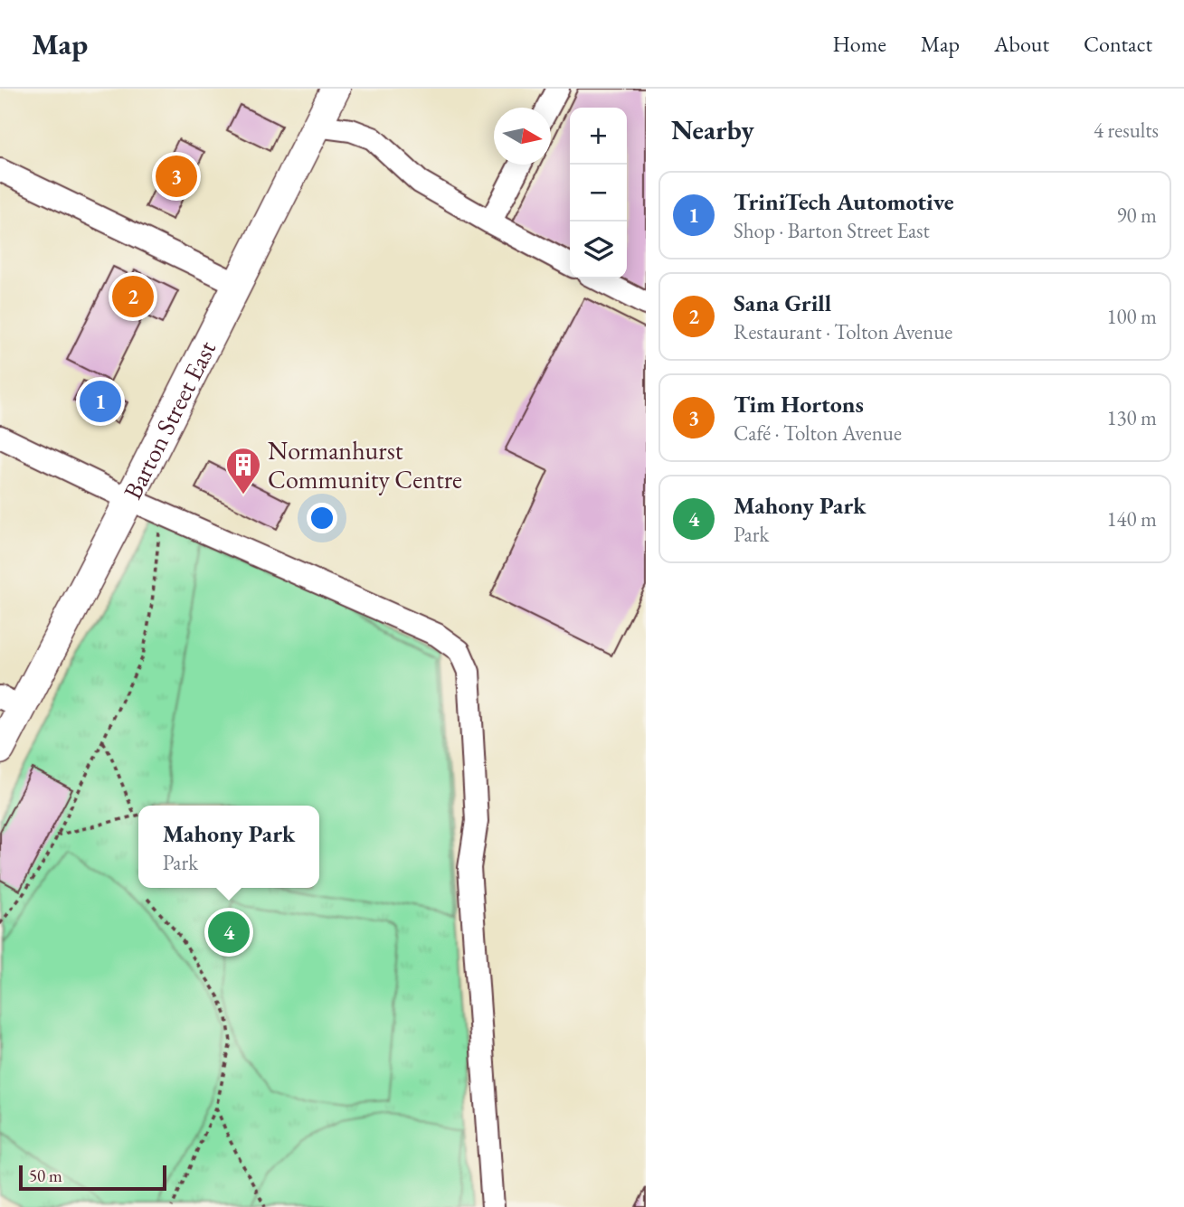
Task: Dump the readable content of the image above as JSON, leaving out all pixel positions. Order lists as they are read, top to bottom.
{
  "streets": {
    "main road": ["Barton Street East"]
  },
  "places": {
    "building": ["Normanhurst Community Centre"]
  },
  "scale_bar": "50 m",
  "north": "right",
  "page": {
    "header": "Map",
    "nav": [
      "Home",
      "Map",
      "About",
      "Contact"
    ],
    "heading": ["Nearby", "4 results"],
    "map_buttons": ["+", "−"],
    "pins": [
      "3",
      "2",
      "1",
      "4"
    ],
    "list": [
      {
        "mark": "1",
        "name": "TriniTech Automotive",
        "note": "Shop · Barton Street East",
        "value": "90 m"
      },
      {
        "mark": "2",
        "name": "Sana Grill",
        "note": "Restaurant · Tolton Avenue",
        "value": "100 m"
      },
      {
        "mark": "3",
        "name": "Tim Hortons",
        "note": "Café · Tolton Avenue",
        "value": "130 m"
      },
      {
        "mark": "4",
        "name": "Mahony Park",
        "note": "Park",
        "value": "140 m"
      }
    ],
    "popup": ["Mahony Park", "Park"],
    "scale": "50 m"
  }
}
